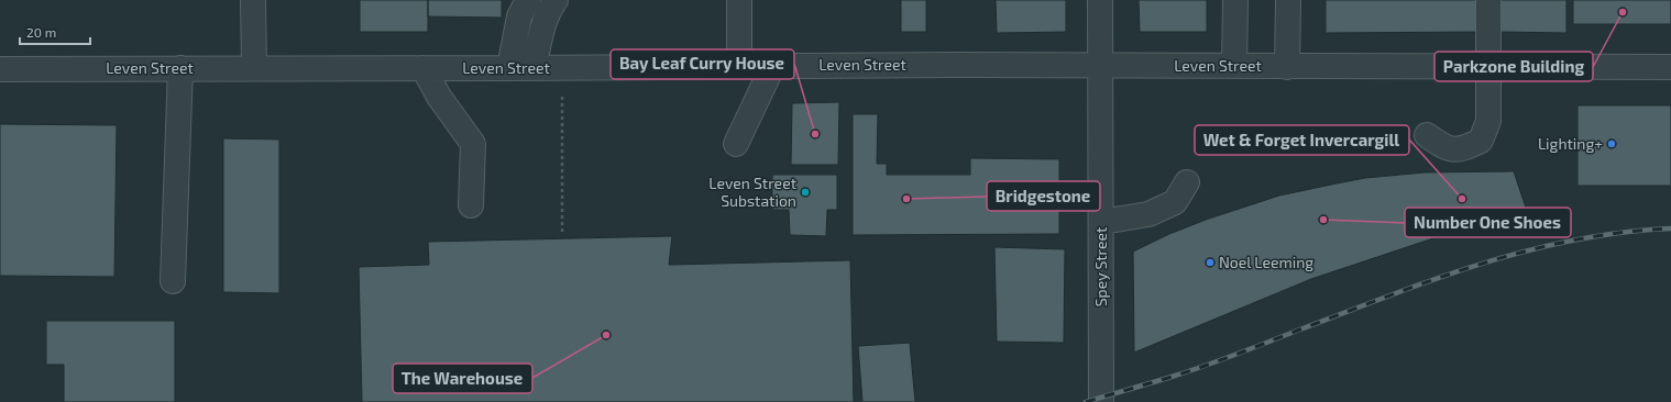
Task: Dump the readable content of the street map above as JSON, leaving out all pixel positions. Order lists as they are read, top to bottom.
{
  "streets": {
    "street": ["Leven Street", "Spey Street"]
  },
  "crossings": [
    ["Leven Street", "Spey Street"]
  ],
  "places": [
    "Parkzone Building",
    "Bay Leaf Curry House",
    "Lighting+",
    "Leven Street Substation",
    "Bridgestone",
    "Wet & Forget Invercargill",
    "Number One Shoes",
    "Noel Leeming",
    "The Warehouse"
  ],
  "scale_bar": "20 m"
}
